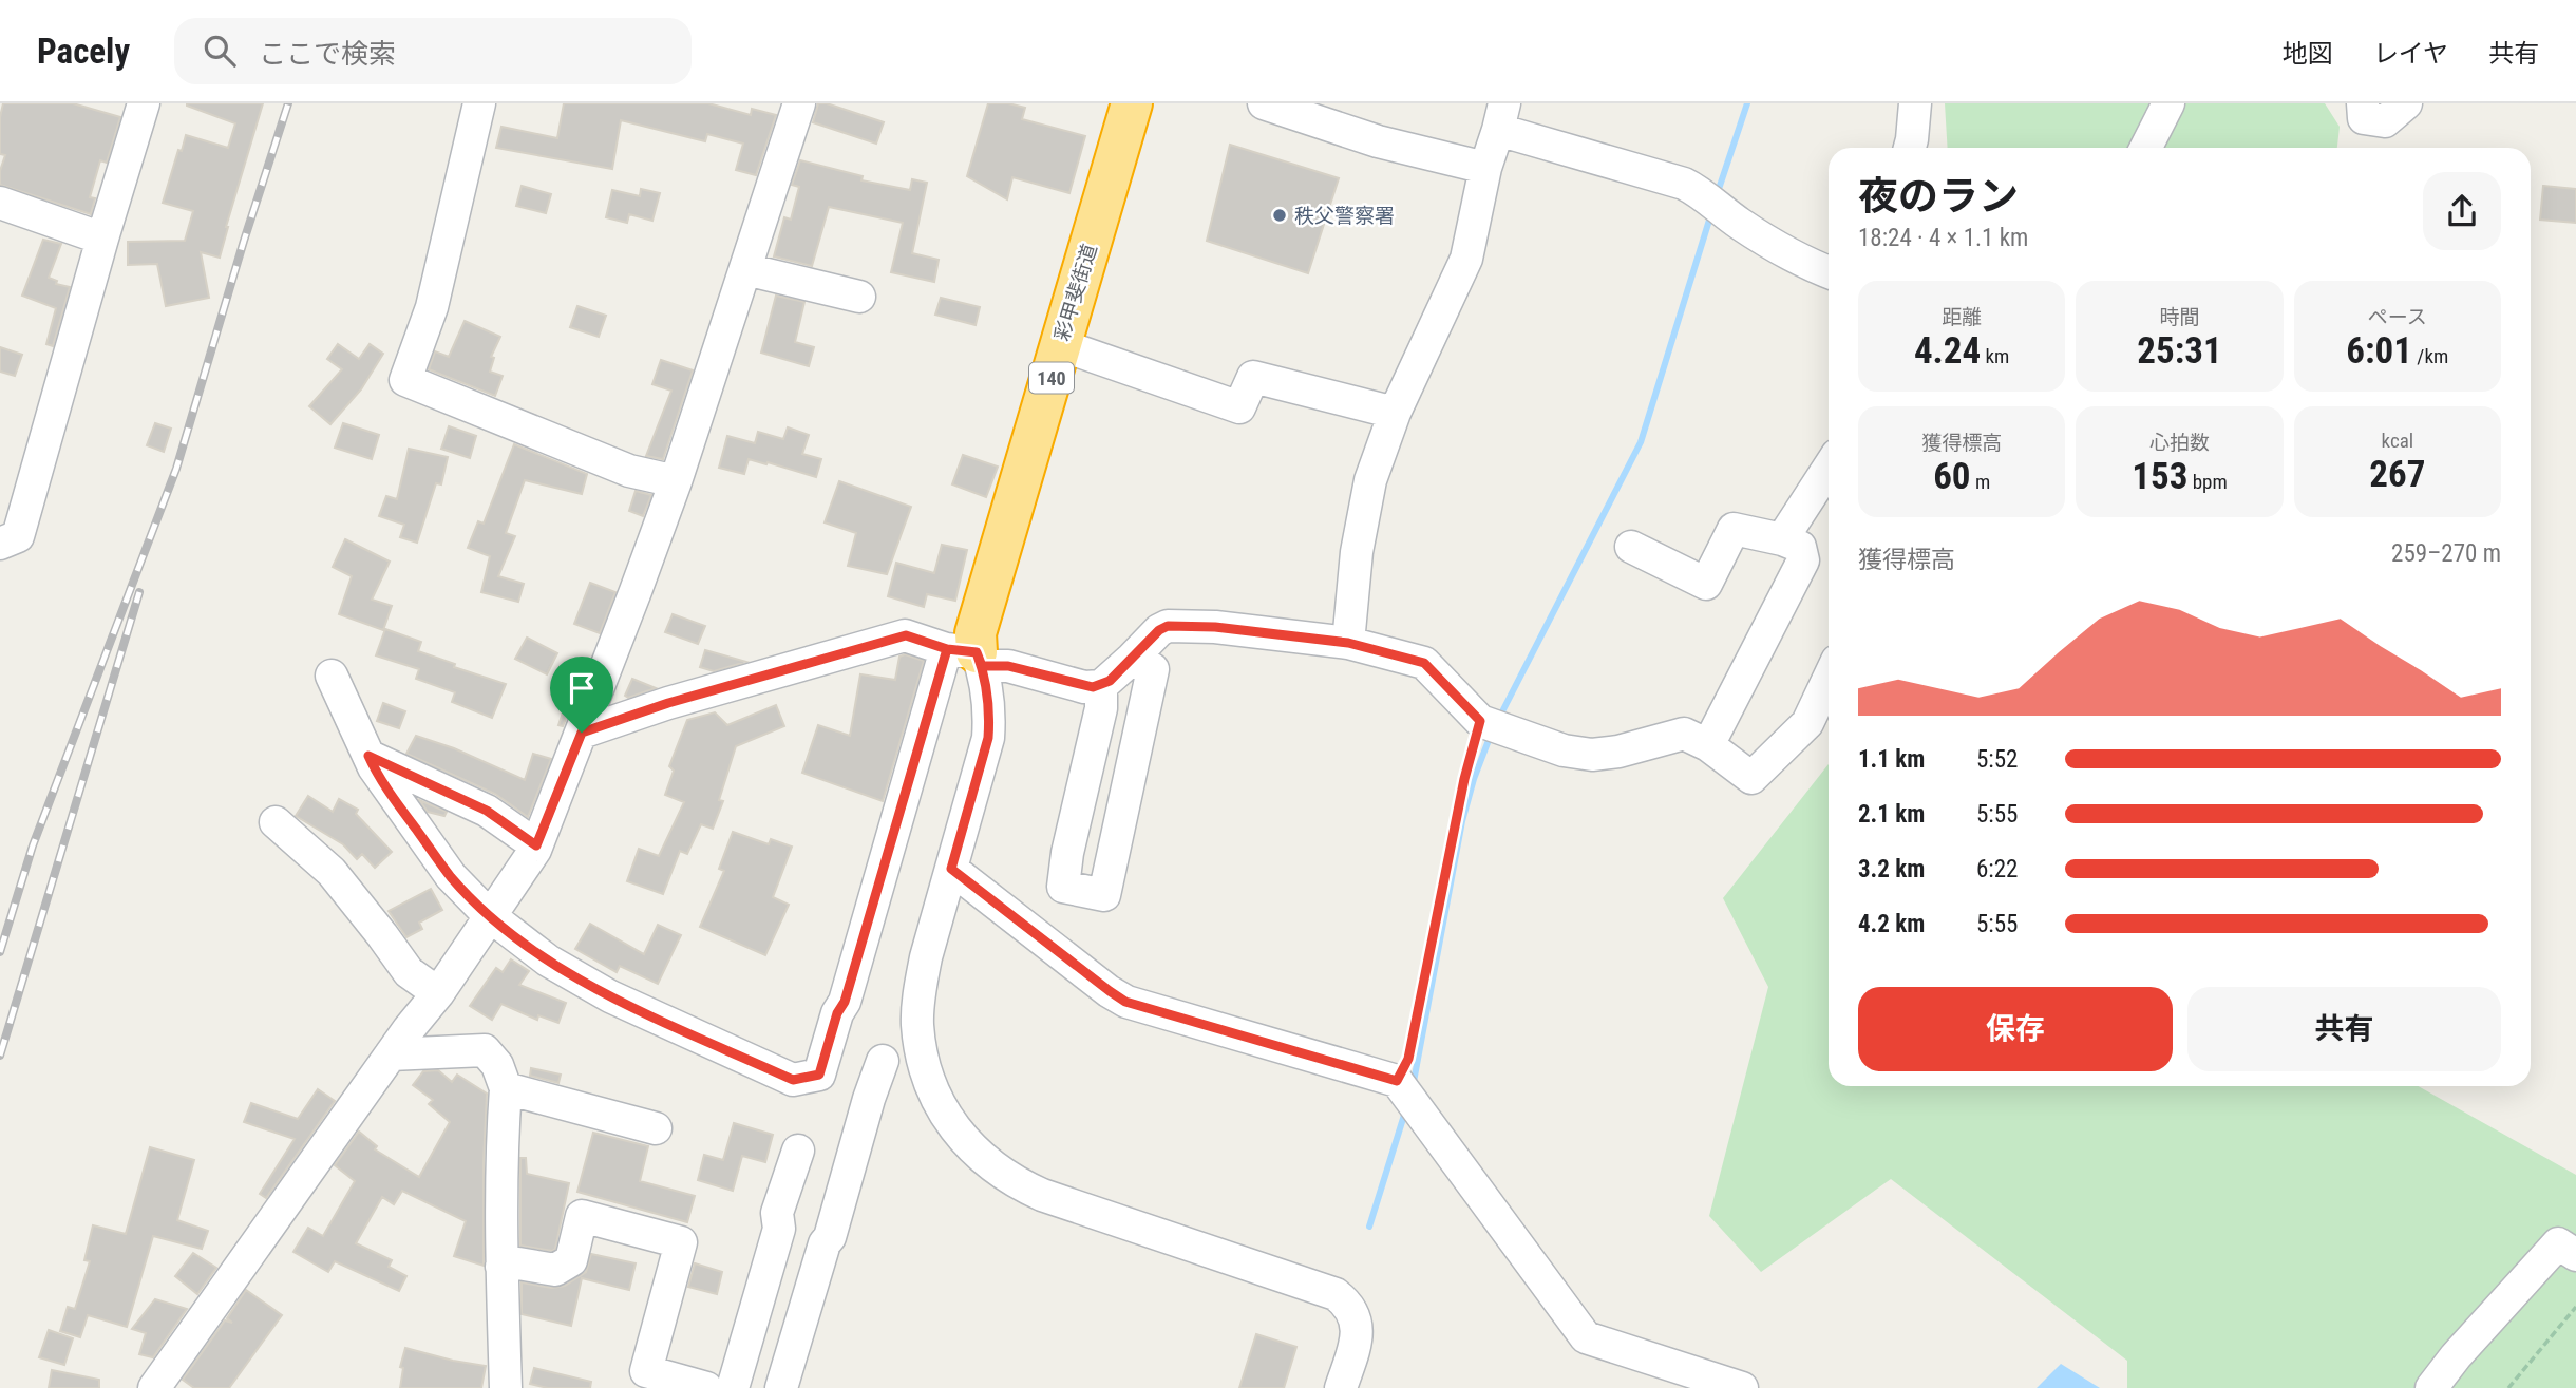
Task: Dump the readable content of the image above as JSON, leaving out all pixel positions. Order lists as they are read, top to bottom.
{
  "streets": {
    "highway": ["彩甲斐街道", "140"]
  },
  "places": ["秩父警察署"],
  "page": {
    "header": "Pacely",
    "search": "ここで検索",
    "nav": ["地図", "レイヤ", "共有"],
    "heading": ["夜のラン", "18:24 · 4 × 1.1 km"],
    "stats": [
      ["距離", "4.24 km"],
      ["時間", "25:31"],
      ["ペース", "6:01 /km"],
      ["獲得標高", "60 m"],
      ["心拍数", "153 bpm"],
      ["kcal", "267"]
    ],
    "chart": ["獲得標高", "259–270 m"],
    "list": [
      {
        "name": "1.1 km",
        "note": "5:52"
      },
      {
        "name": "2.1 km",
        "note": "5:55"
      },
      {
        "name": "3.2 km",
        "note": "6:22"
      },
      {
        "name": "4.2 km",
        "note": "5:55"
      }
    ],
    "buttons": ["保存", "共有"]
  }
}
